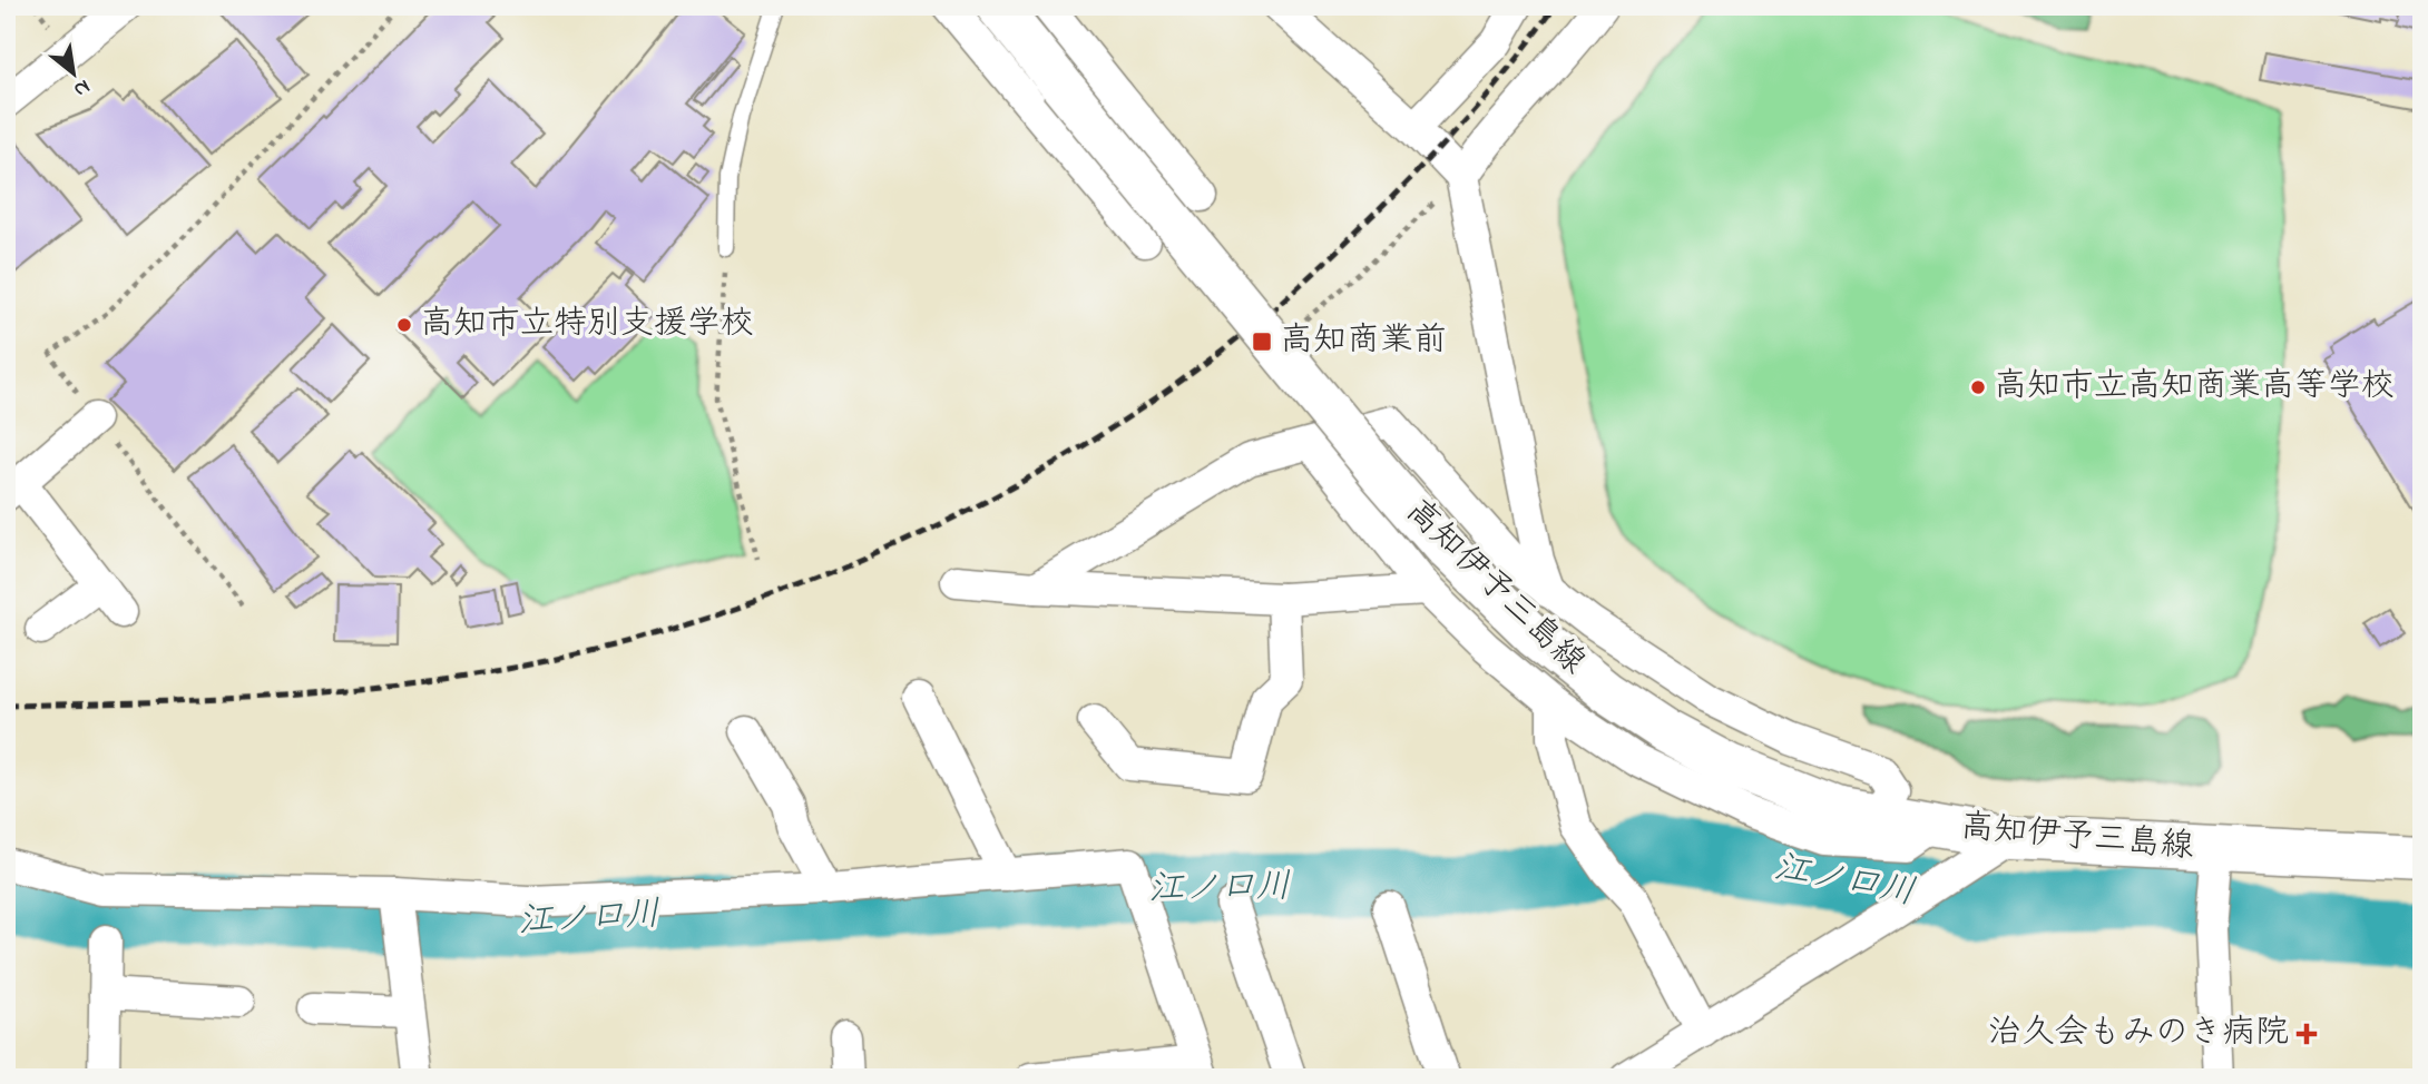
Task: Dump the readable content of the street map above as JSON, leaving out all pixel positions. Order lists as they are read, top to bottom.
{
  "streets": {
    "main road": ["高知伊予三島線"]
  },
  "water": ["江ノ口川"],
  "places": {
    "other": ["高知市立特別支援学校", "高知市立高知商業高等学校"],
    "transit": ["高知商業前"],
    "health": ["治久会もみのき病院"]
  },
  "north": "bottom right"
}
